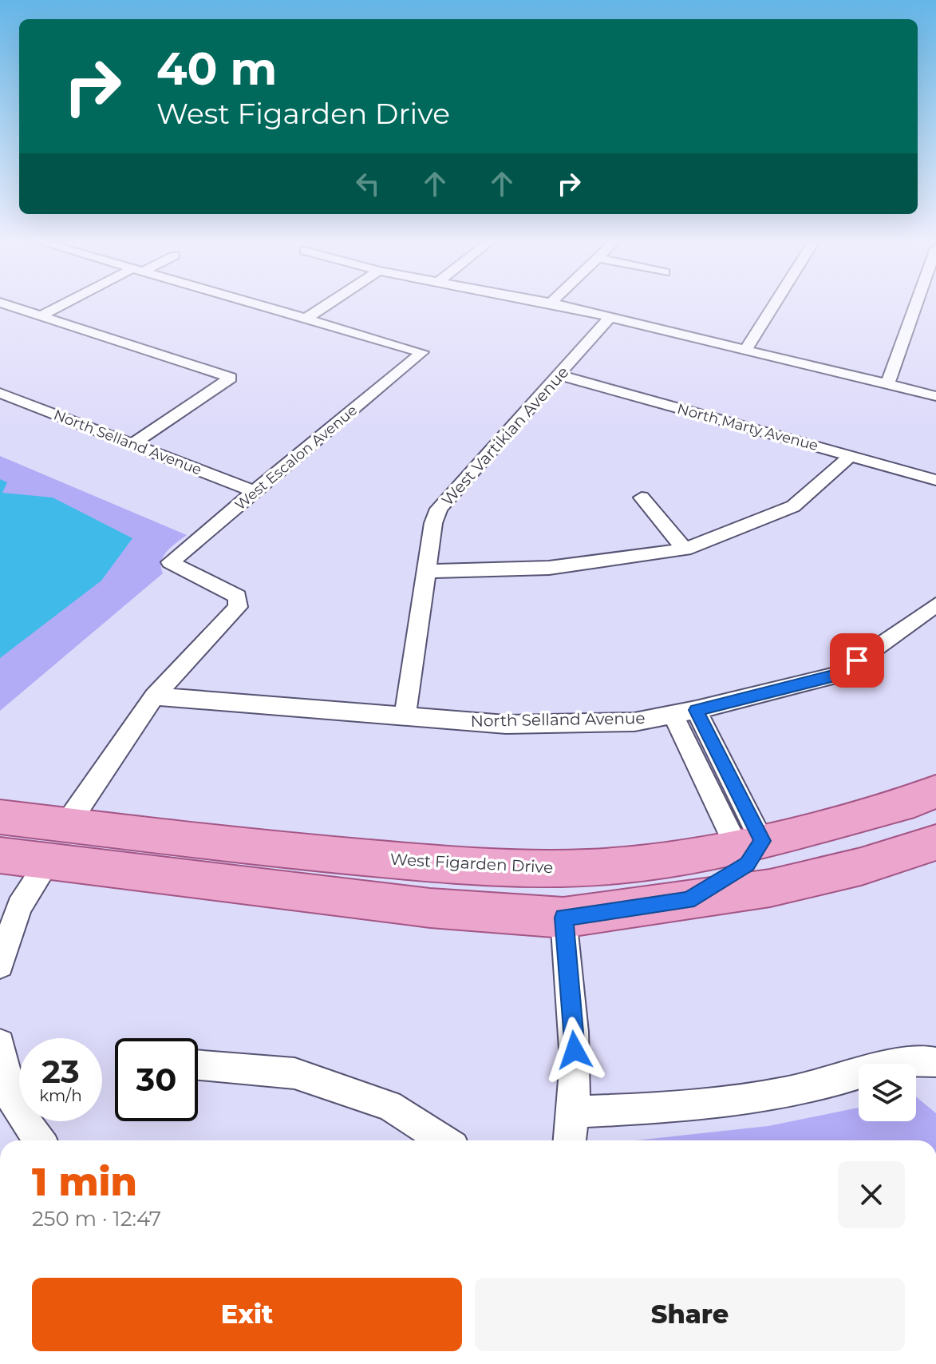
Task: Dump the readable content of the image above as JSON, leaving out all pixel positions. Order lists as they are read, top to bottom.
{
  "streets": {
    "main road": ["West Figarden Drive"],
    "street": [
      "North Marty Avenue",
      "West Vartikian Avenue",
      "North Selland Avenue",
      "West Escalon Avenue"
    ]
  },
  "crossings": [
    ["North Marty Avenue", "West Vartikian Avenue"],
    ["West Vartikian Avenue", "North Selland Avenue"],
    ["North Selland Avenue", "West Escalon Avenue"]
  ],
  "page": {
    "turn": ["40 m", "West Figarden Drive"],
    "speed": "23 km/h",
    "limit": "30",
    "heading": ["1 min", "250 m · 12:47"],
    "buttons": ["Exit", "Share"]
  }
}
